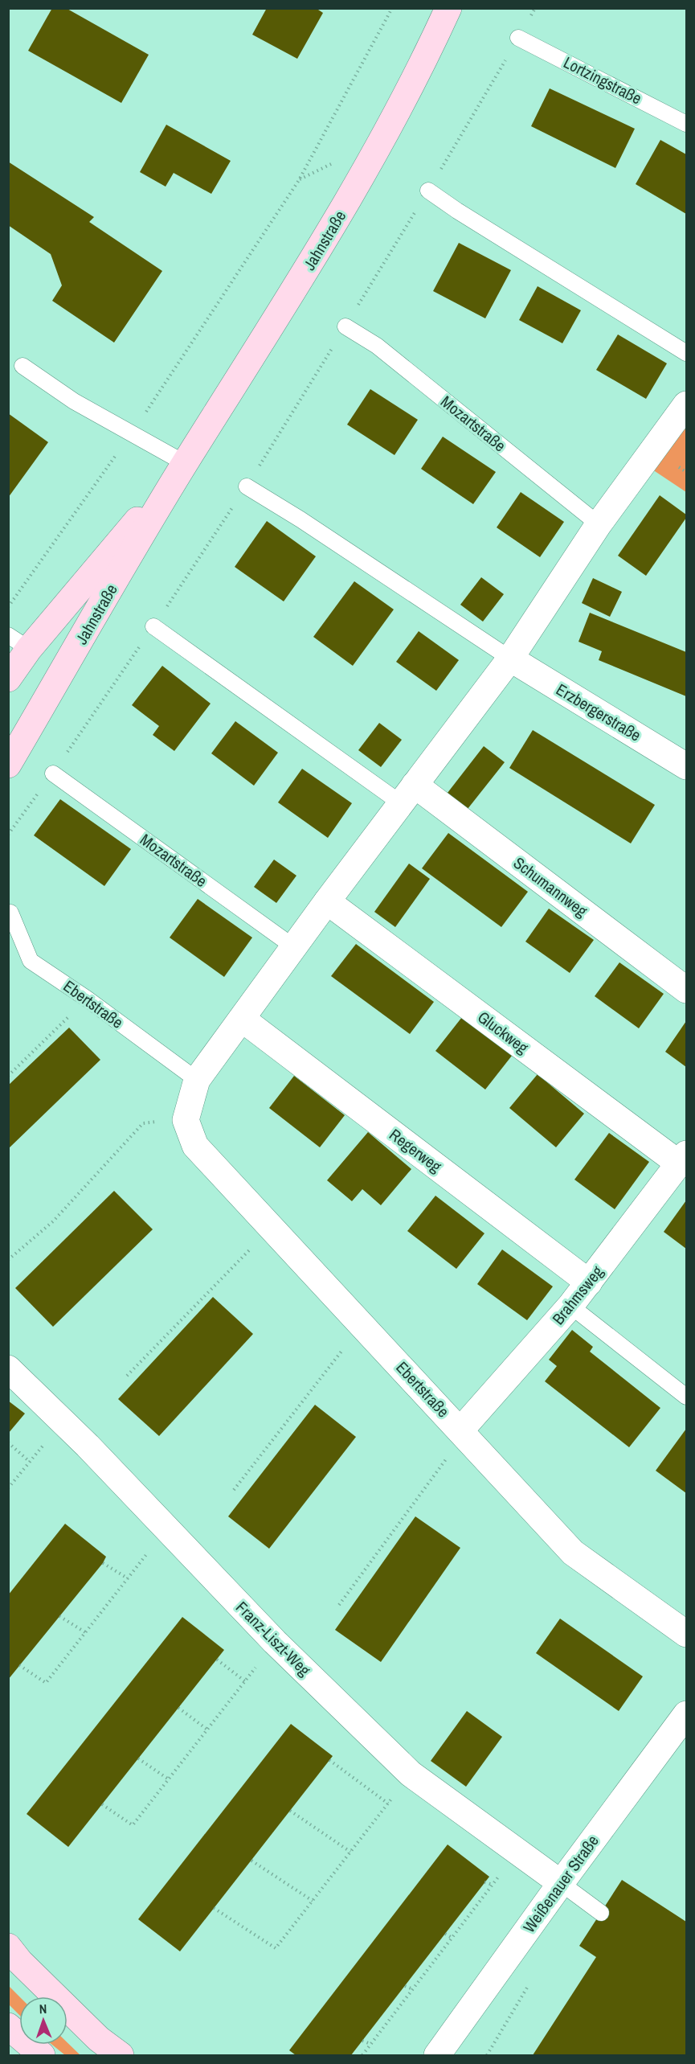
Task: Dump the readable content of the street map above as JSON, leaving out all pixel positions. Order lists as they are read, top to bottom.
{
  "streets": {
    "main road": ["Jahnstraße"],
    "street": [
      "Erzbergerstraße",
      "Schumannweg",
      "Ebertstraße",
      "Gluckweg",
      "Regerweg",
      "Brahmsweg",
      "Franz-Liszt-Weg",
      "Weißenauer Straße"
    ],
    "lane": ["Lortzingstraße", "Mozartstraße"]
  },
  "crossings": [
    ["Ebertstraße", "Brahmsweg"],
    ["Gluckweg", "Brahmsweg"],
    ["Regerweg", "Brahmsweg"],
    ["Franz-Liszt-Weg", "Weißenauer Straße"]
  ],
  "north": "top"
}
